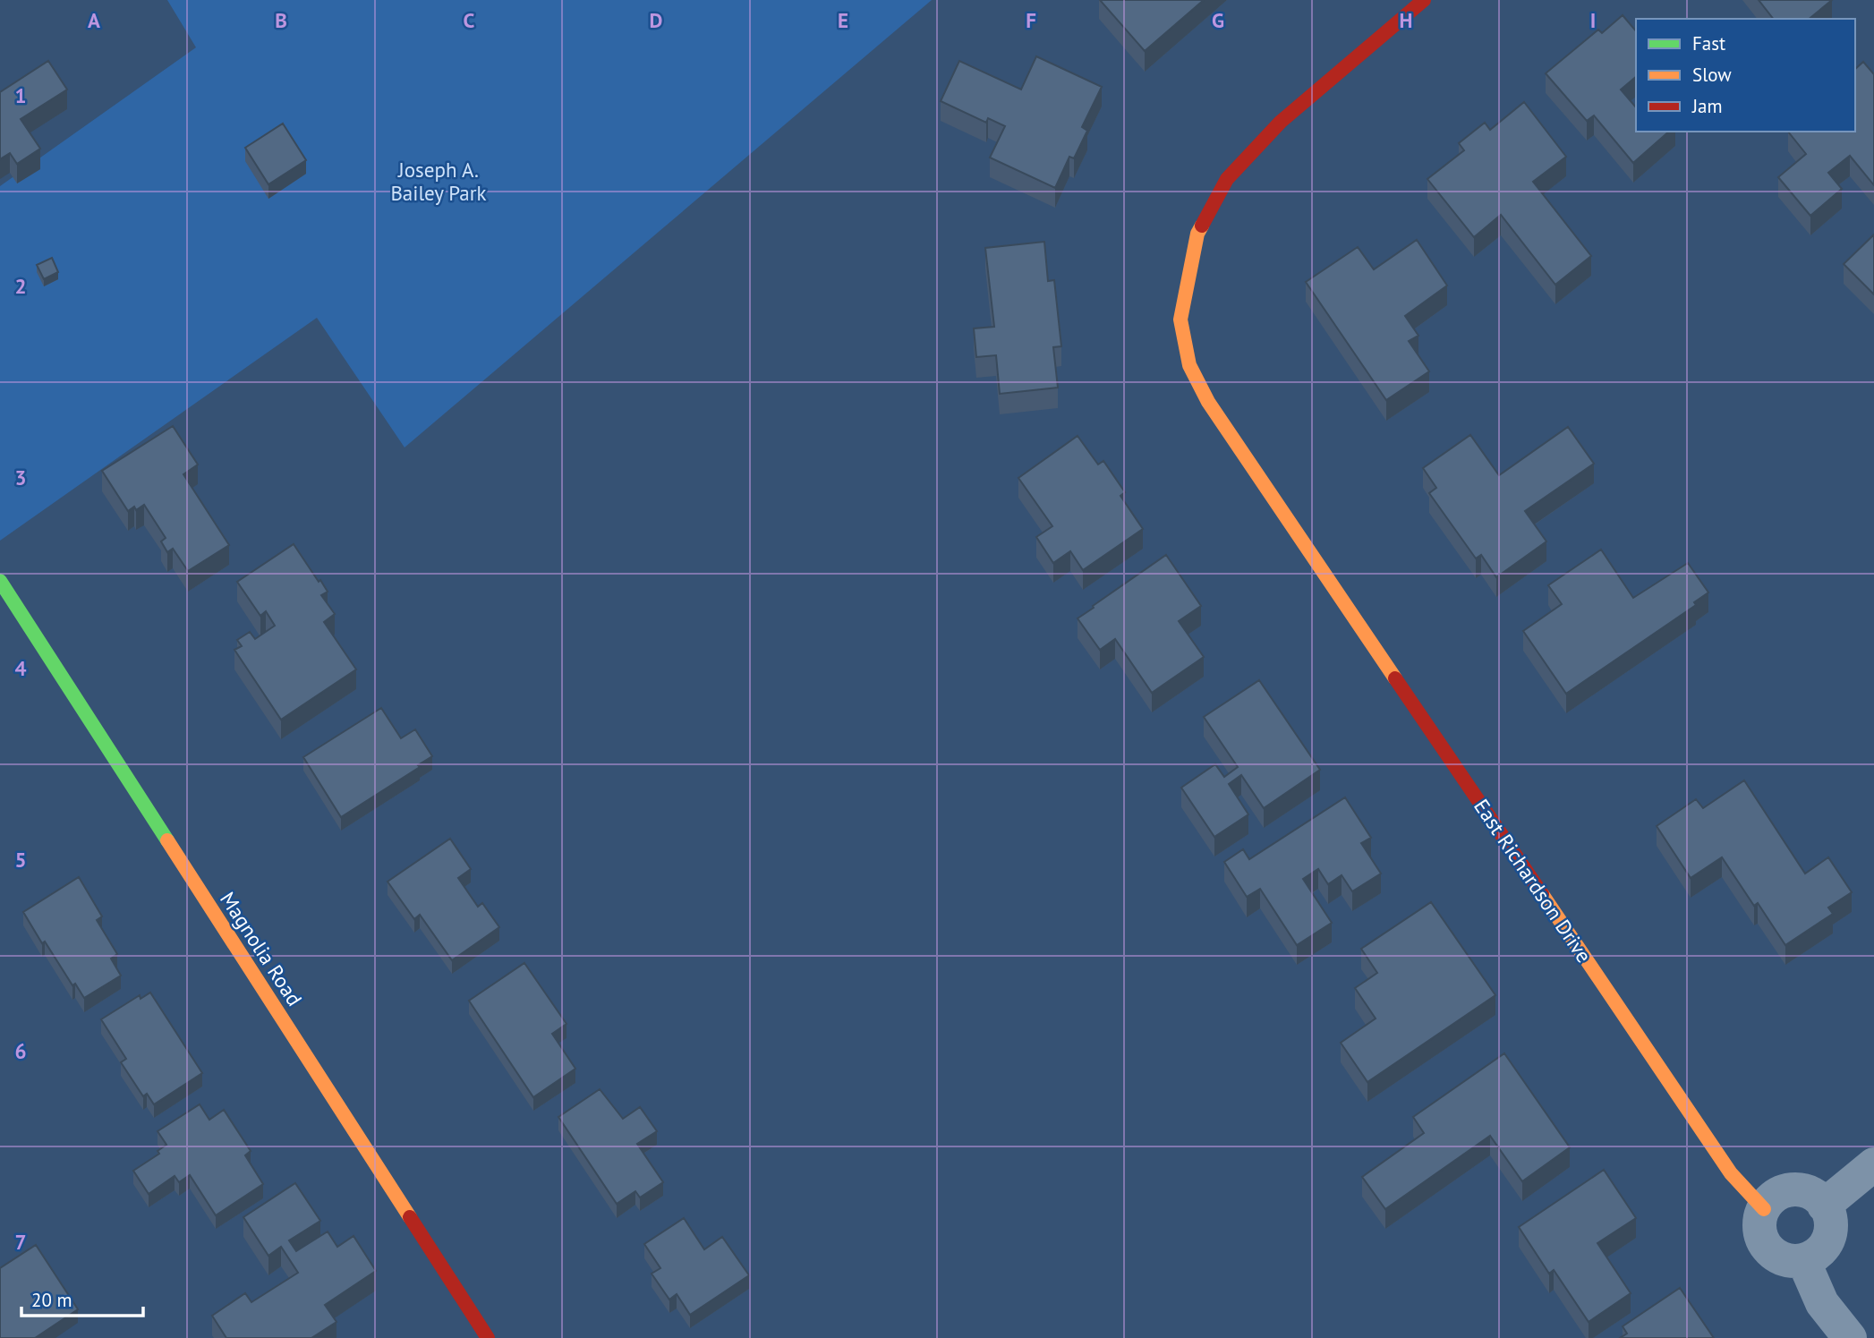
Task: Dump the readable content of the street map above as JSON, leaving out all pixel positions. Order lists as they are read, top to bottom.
{
  "streets": {
    "street": ["East Richardson Drive", "Magnolia Road"]
  },
  "parks": ["Joseph A. Bailey Park"],
  "legend": ["Fast", "Slow", "Jam"],
  "scale_bar": "20 m",
  "grid": {
    "columns": [
      "A",
      "B",
      "C",
      "D",
      "E",
      "F",
      "G",
      "H",
      "I"
    ],
    "rows": [
      "1",
      "2",
      "3",
      "4",
      "5",
      "6",
      "7"
    ]
  }
}
